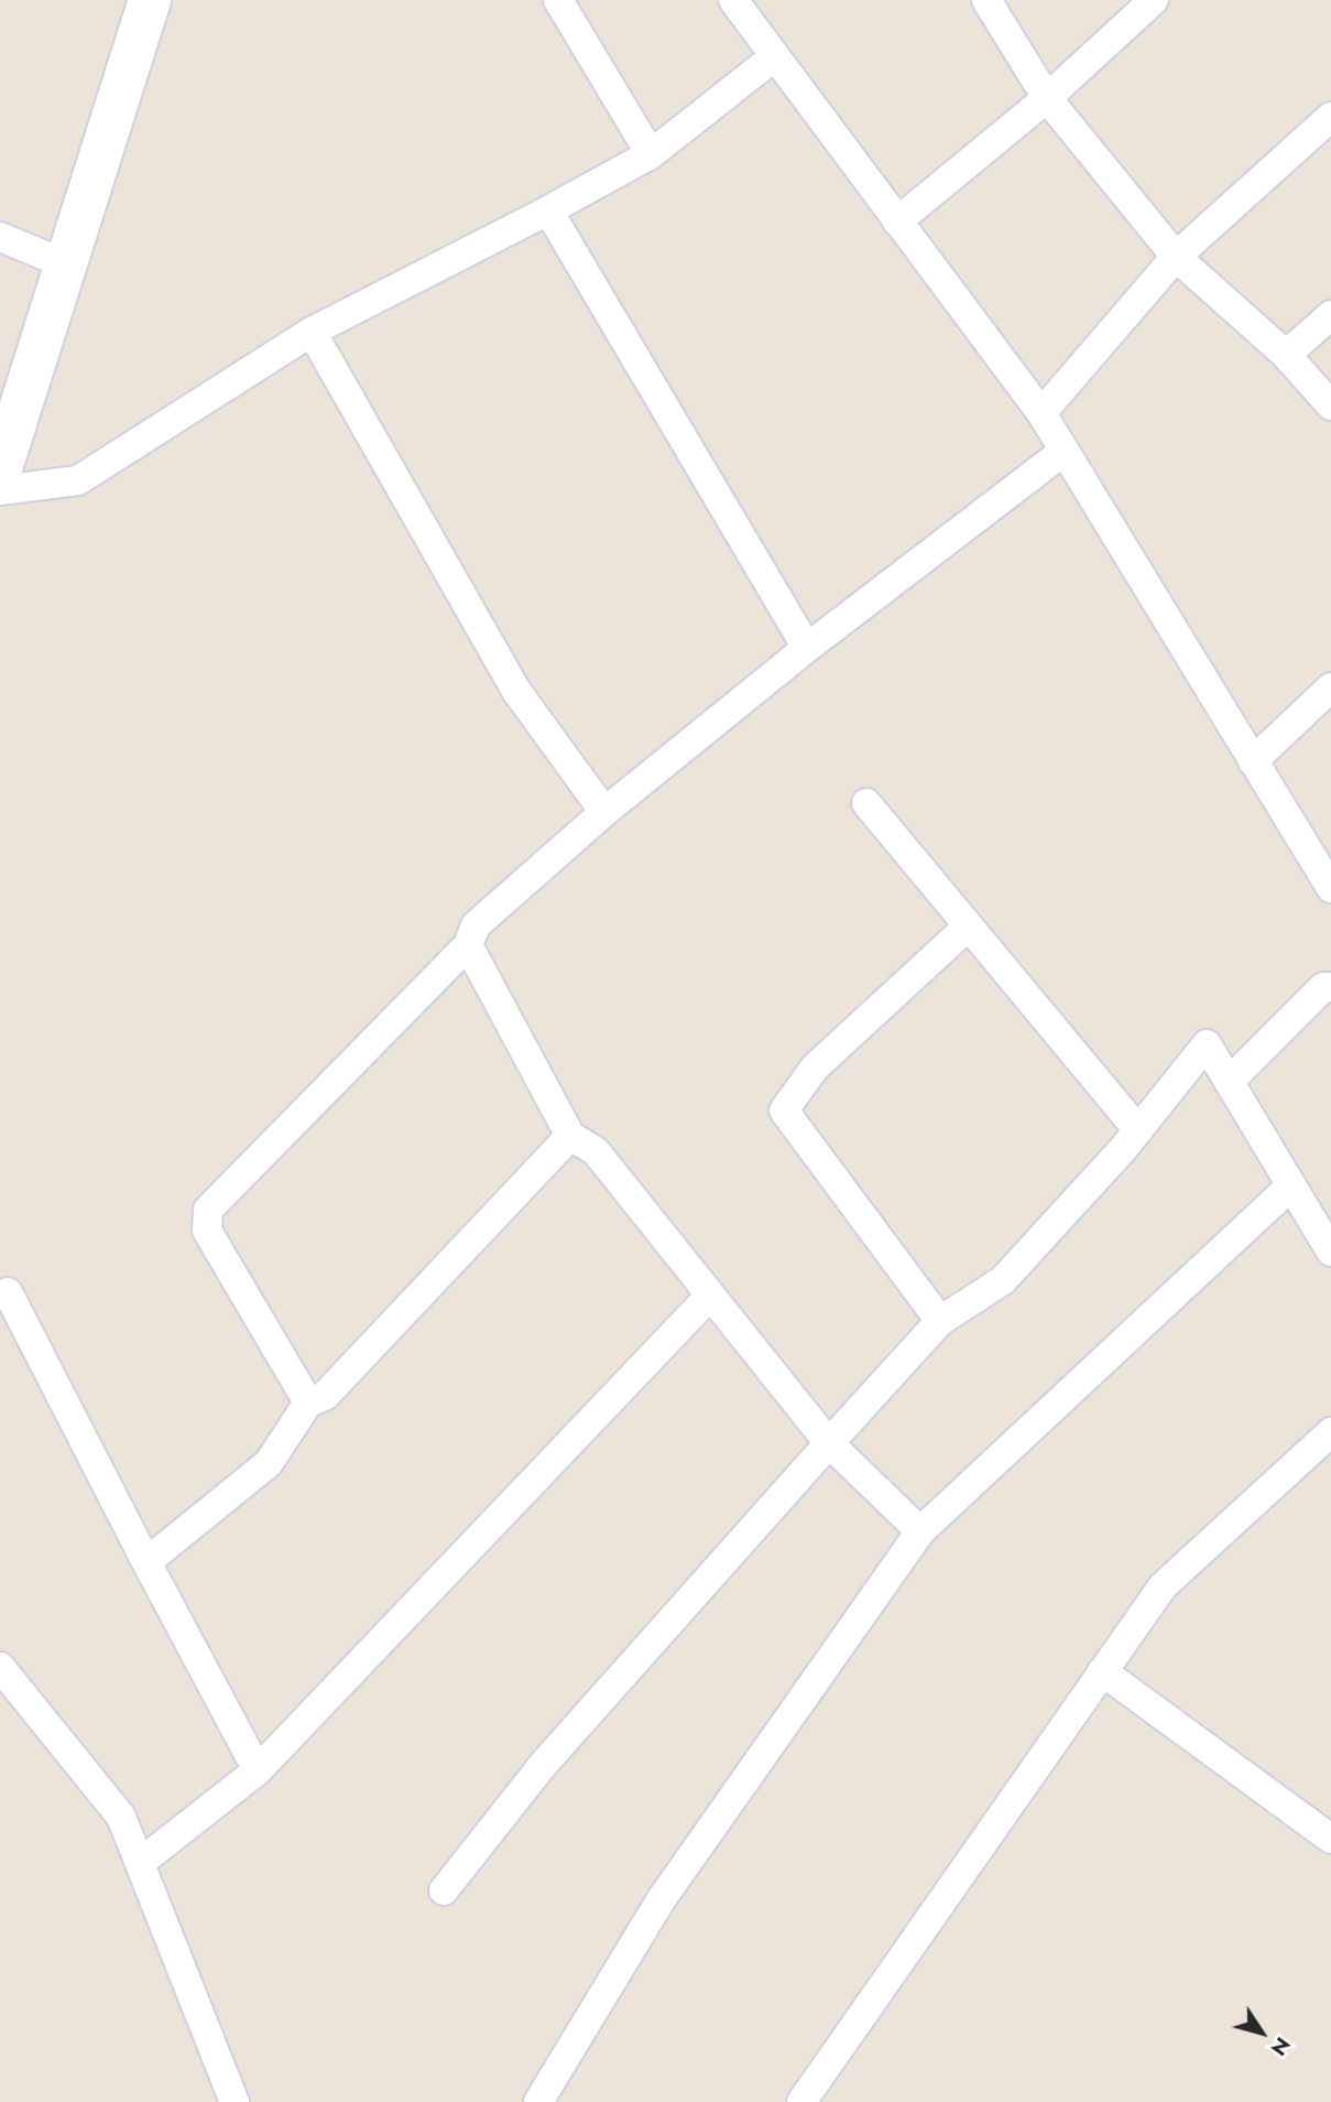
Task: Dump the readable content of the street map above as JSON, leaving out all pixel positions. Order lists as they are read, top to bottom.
{
  "north": "bottom right"
}
